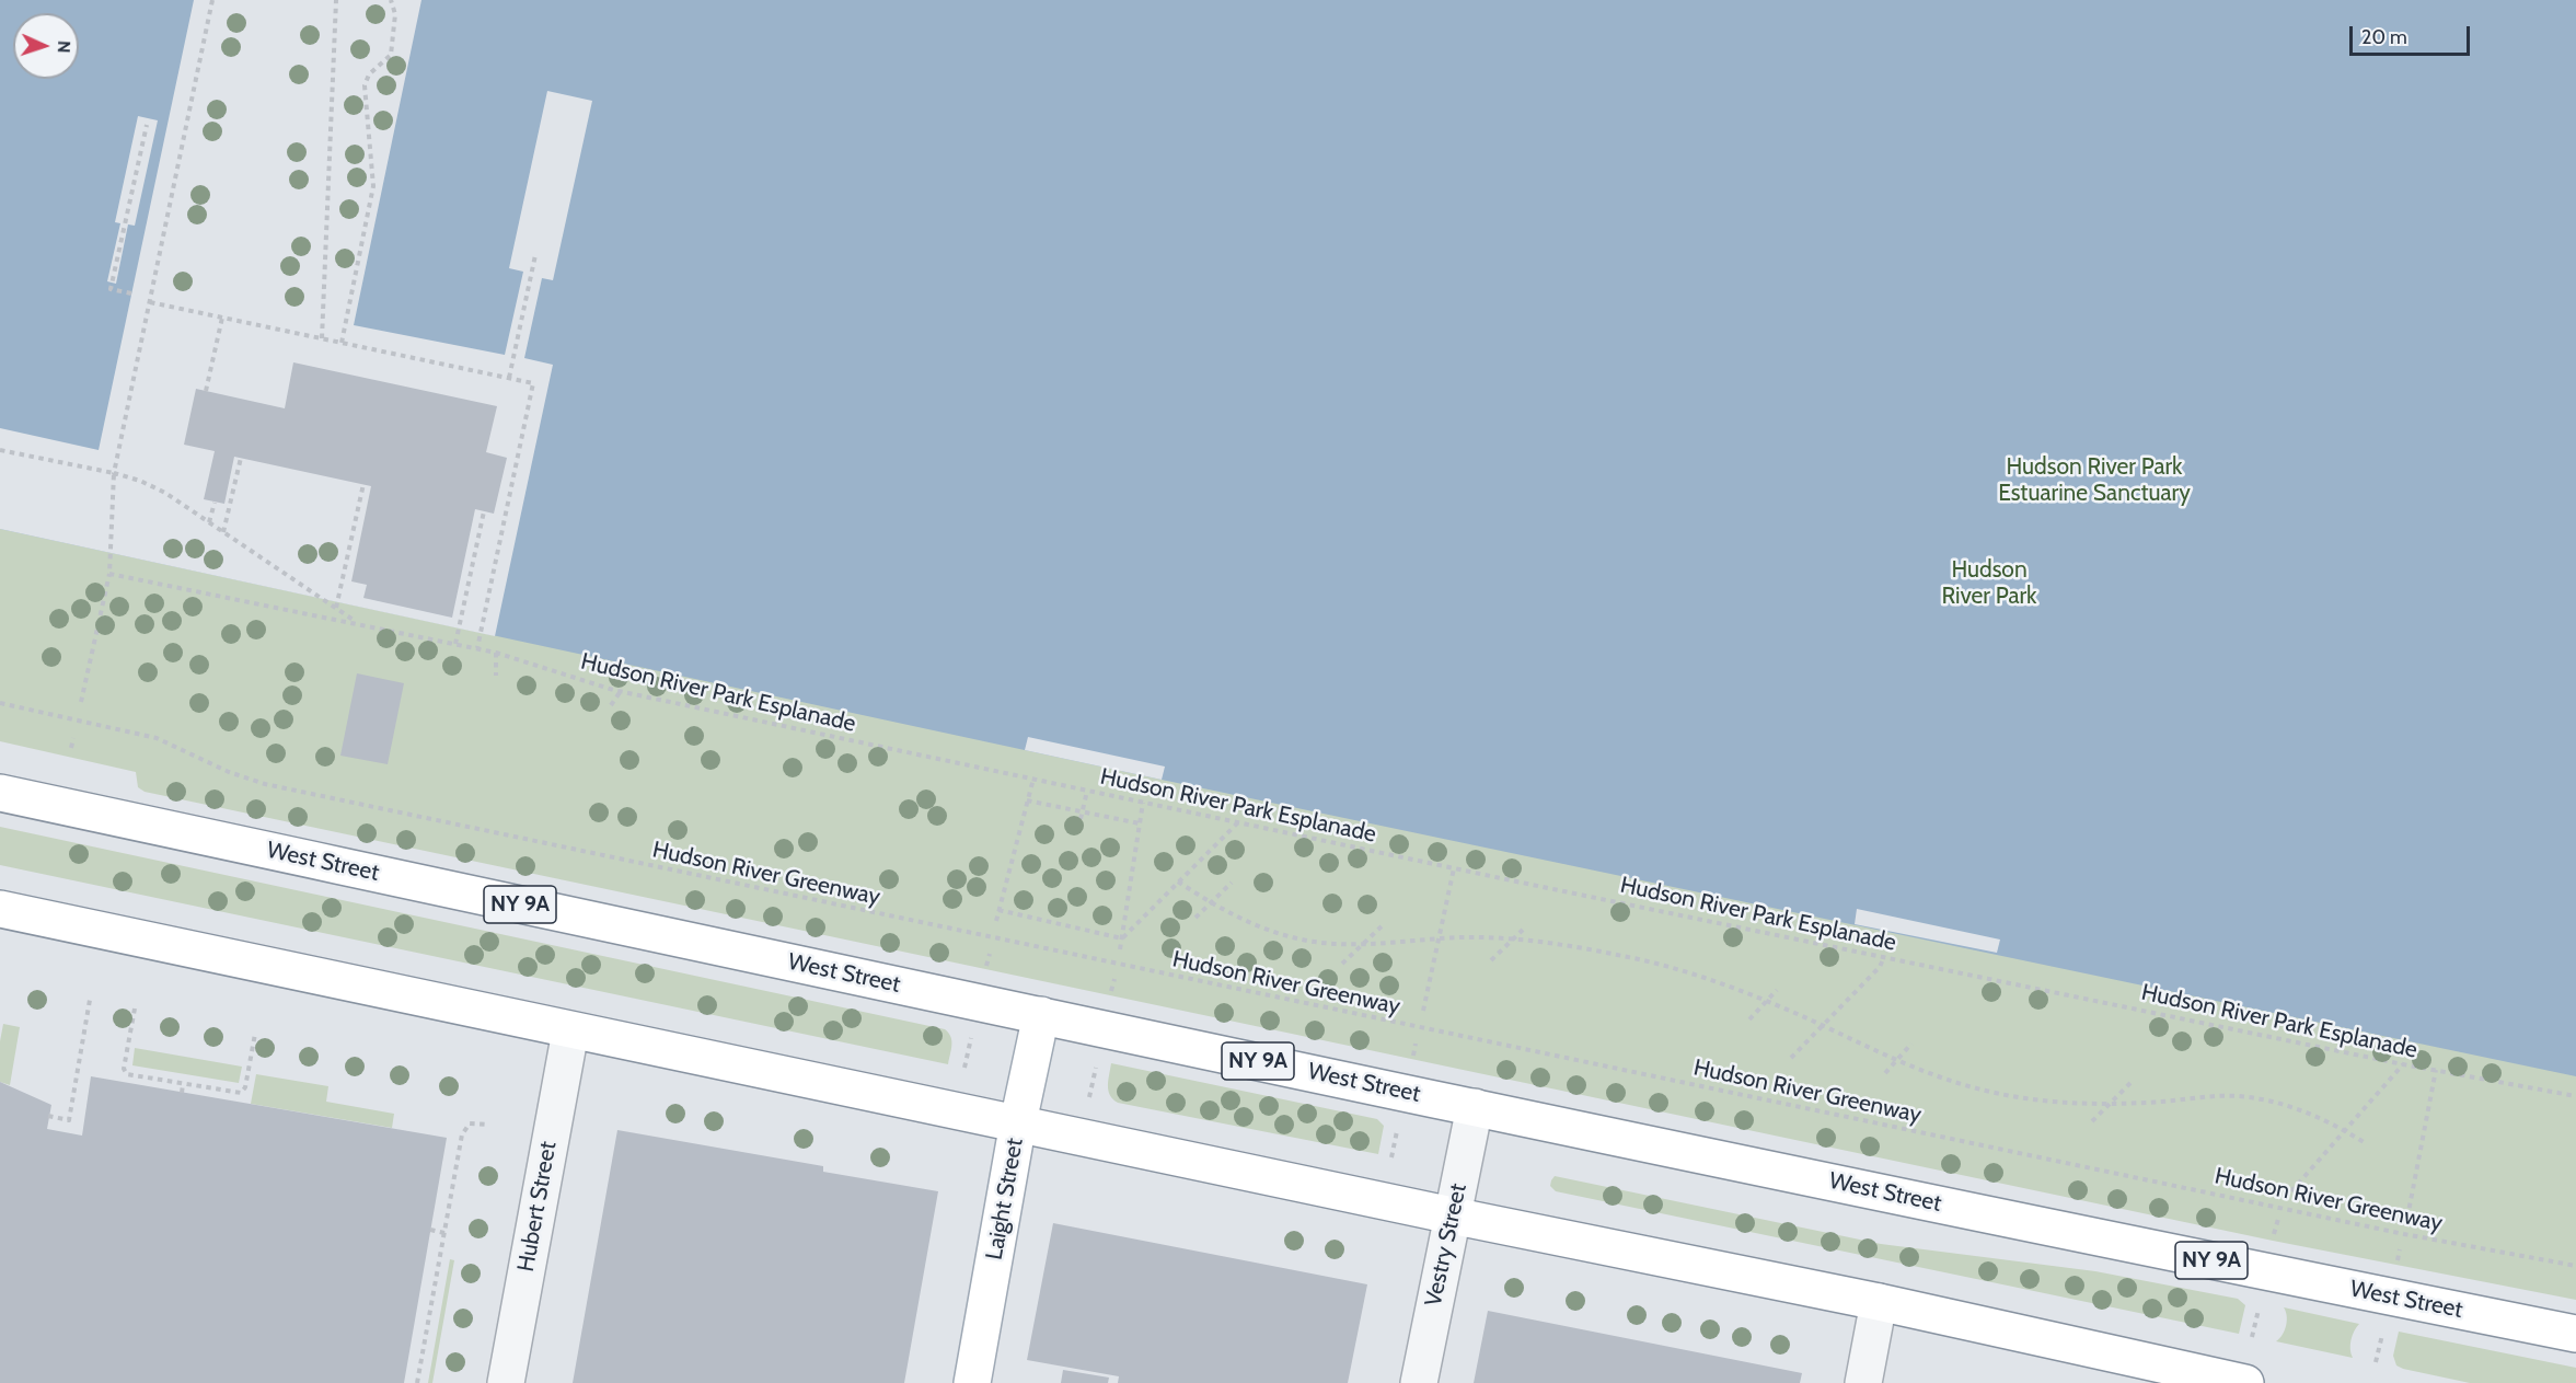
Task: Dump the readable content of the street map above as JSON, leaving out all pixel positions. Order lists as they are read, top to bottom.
{
  "streets": {
    "main road": ["West Street", "NY 9A", "Laight Street"],
    "street": ["Hubert Street", "Vestry Street"],
    "path": ["Hudson River Park Esplanade", "Hudson River Greenway"]
  },
  "crossings": [
    ["West Street", "Laight Street"],
    ["West Street", "Vestry Street"]
  ],
  "parks": ["Hudson River Park Estuarine Sanctuary", "Hudson River Park"],
  "scale_bar": "20 m",
  "north": "right"
}
